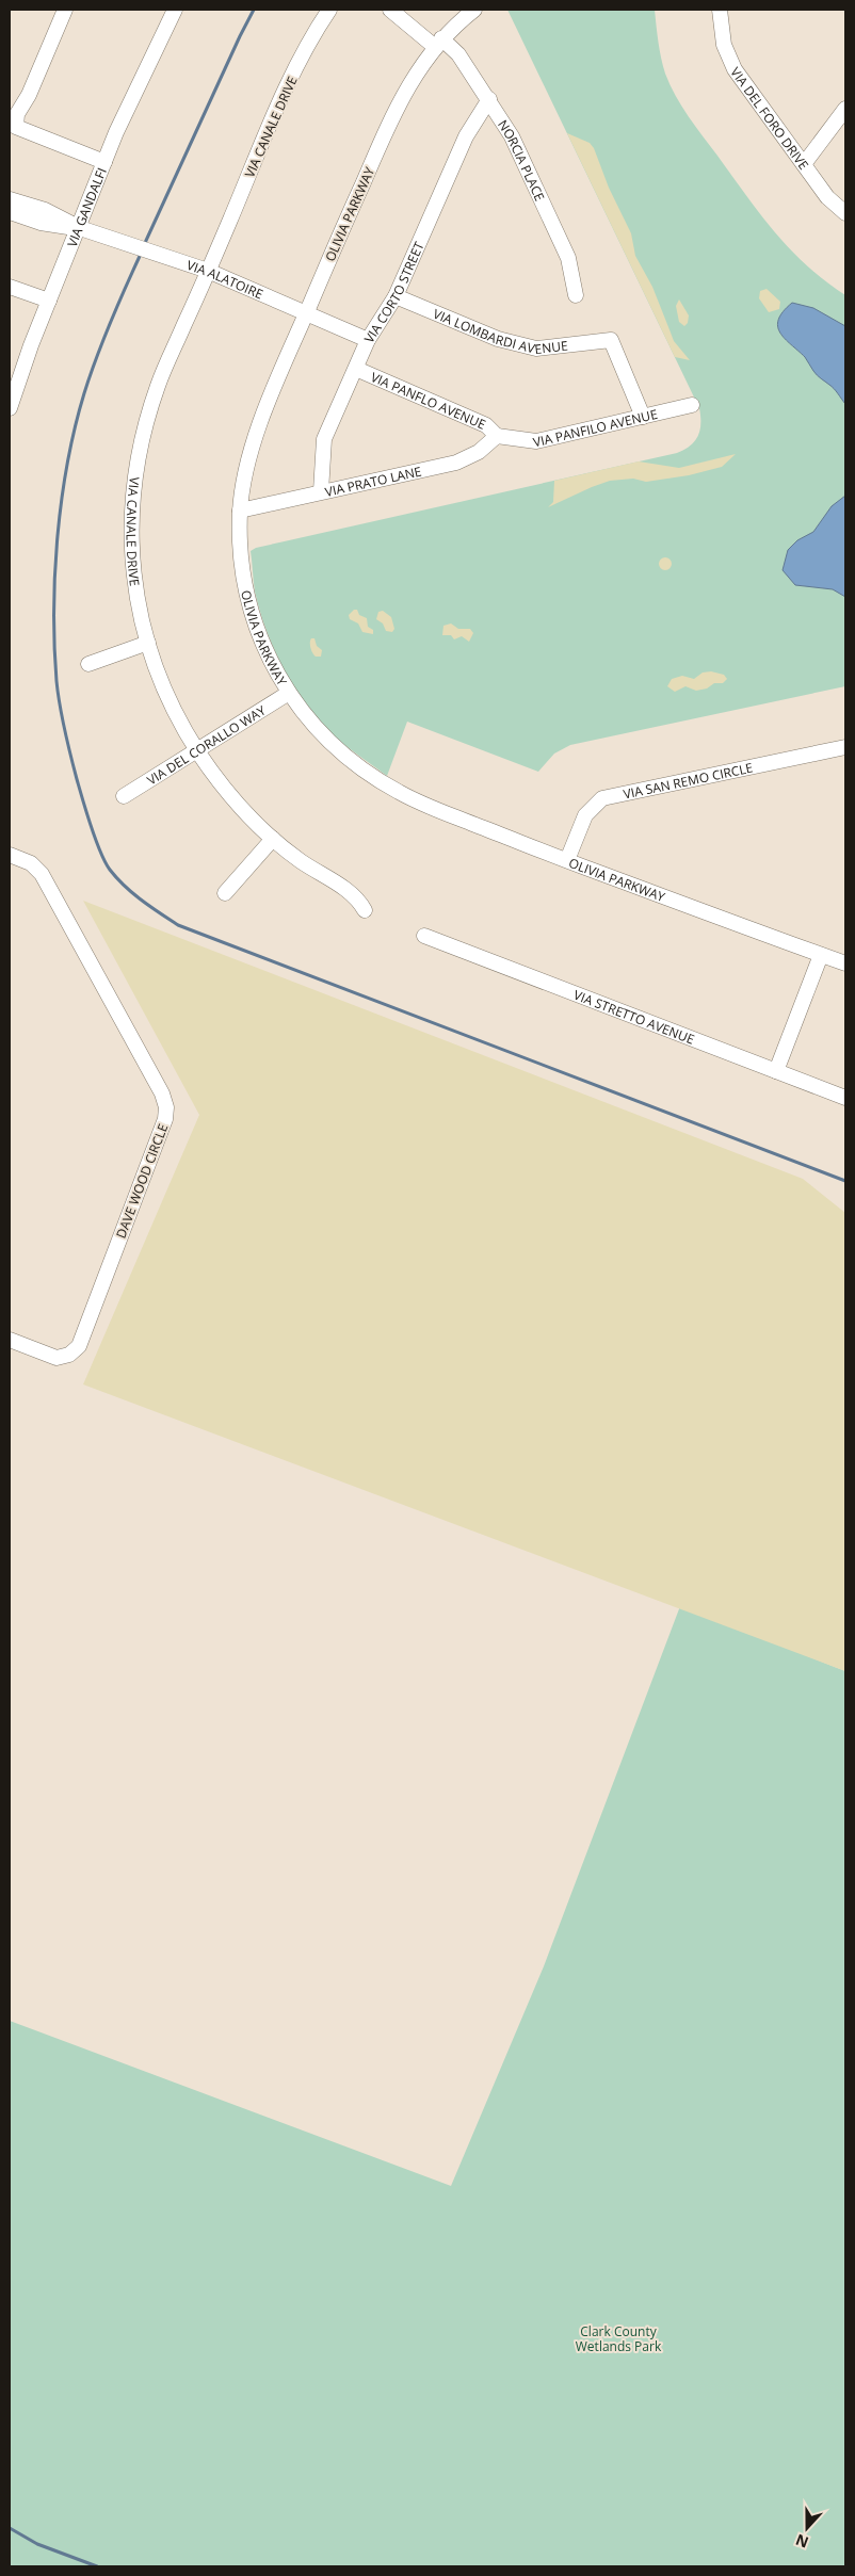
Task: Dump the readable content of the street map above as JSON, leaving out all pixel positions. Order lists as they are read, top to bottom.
{
  "streets": {
    "street": [
      "VIA DEL FORO DRIVE",
      "VIA CANALE DRIVE",
      "NORCIA PLACE",
      "VIA GANDALFI",
      "OLIVIA PARKWAY",
      "VIA ALATOIRE",
      "VIA CORTO STREET",
      "VIA LOMBARDI AVENUE",
      "VIA PANFLO AVENUE",
      "VIA PANFILO AVENUE",
      "VIA PRATO LANE",
      "VIA DEL CORALLO WAY",
      "VIA SAN REMO CIRCLE",
      "VIA STRETTO AVENUE",
      "DAVE WOOD CIRCLE"
    ]
  },
  "crossings": [
    ["VIA CANALE DRIVE", "VIA ALATOIRE"],
    ["VIA CANALE DRIVE", "VIA DEL CORALLO WAY"],
    ["NORCIA PLACE", "OLIVIA PARKWAY"],
    ["NORCIA PLACE", "VIA CORTO STREET"],
    ["VIA GANDALFI", "VIA ALATOIRE"],
    ["OLIVIA PARKWAY", "VIA ALATOIRE"],
    ["OLIVIA PARKWAY", "VIA PRATO LANE"],
    ["OLIVIA PARKWAY", "VIA DEL CORALLO WAY"],
    ["OLIVIA PARKWAY", "VIA SAN REMO CIRCLE"],
    ["VIA ALATOIRE", "VIA CORTO STREET"],
    ["VIA CORTO STREET", "VIA LOMBARDI AVENUE"],
    ["VIA CORTO STREET", "VIA PANFLO AVENUE"],
    ["VIA CORTO STREET", "VIA PRATO LANE"],
    ["VIA LOMBARDI AVENUE", "VIA PANFILO AVENUE"],
    ["VIA PANFLO AVENUE", "VIA PANFILO AVENUE"],
    ["VIA PANFLO AVENUE", "VIA PRATO LANE"],
    ["VIA PANFILO AVENUE", "VIA PRATO LANE"]
  ],
  "parks": ["Clark County Wetlands Park"],
  "north": "bottom"
}
